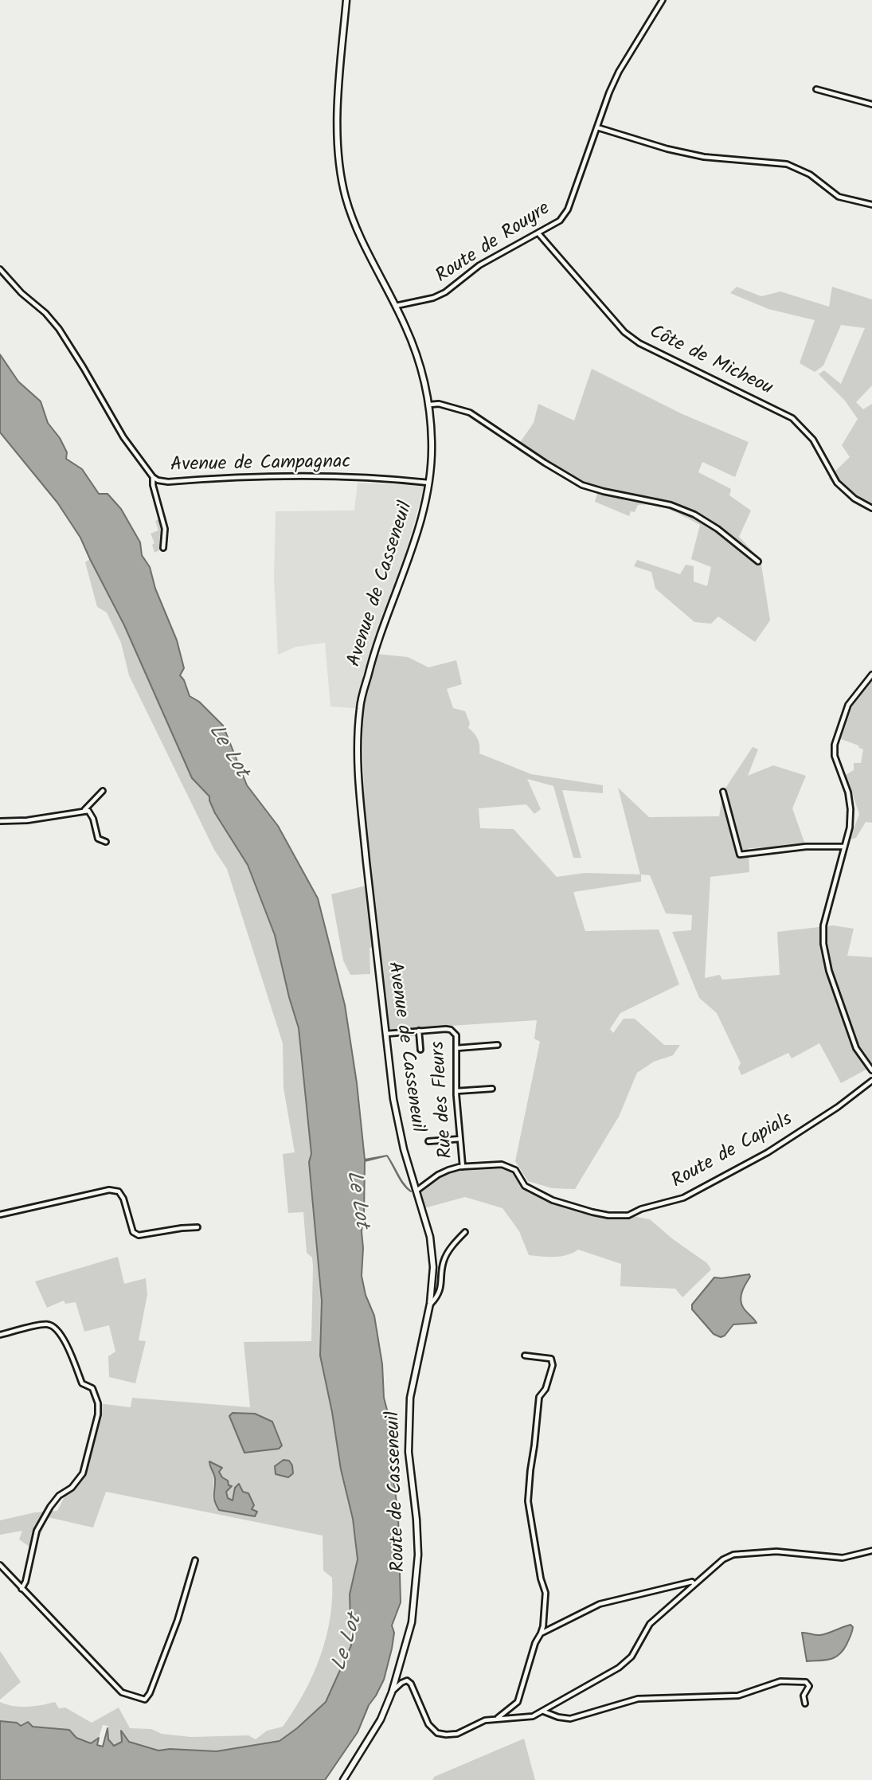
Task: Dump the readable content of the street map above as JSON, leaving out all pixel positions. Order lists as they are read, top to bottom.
{
  "streets": {
    "main road": ["Avenue de Casseneuil", "Route de Casseneuil"],
    "street": [
      "Route de Rouyre",
      "Côte de Micheou",
      "Avenue de Campagnac",
      "Rue des Fleurs",
      "Route de Capials"
    ]
  },
  "crossings": [
    ["Route de Rouyre", "Côte de Micheou"],
    ["Route de Rouyre", "Avenue de Casseneuil"],
    ["Avenue de Campagnac", "Avenue de Casseneuil"],
    ["Avenue de Casseneuil", "Rue des Fleurs"],
    ["Avenue de Casseneuil", "Route de Capials"],
    ["Avenue de Casseneuil", "Route de Casseneuil"],
    ["Rue des Fleurs", "Route de Capials"],
    ["Route de Capials", "Route de Casseneuil"]
  ],
  "water": ["Le Lot"]
}
